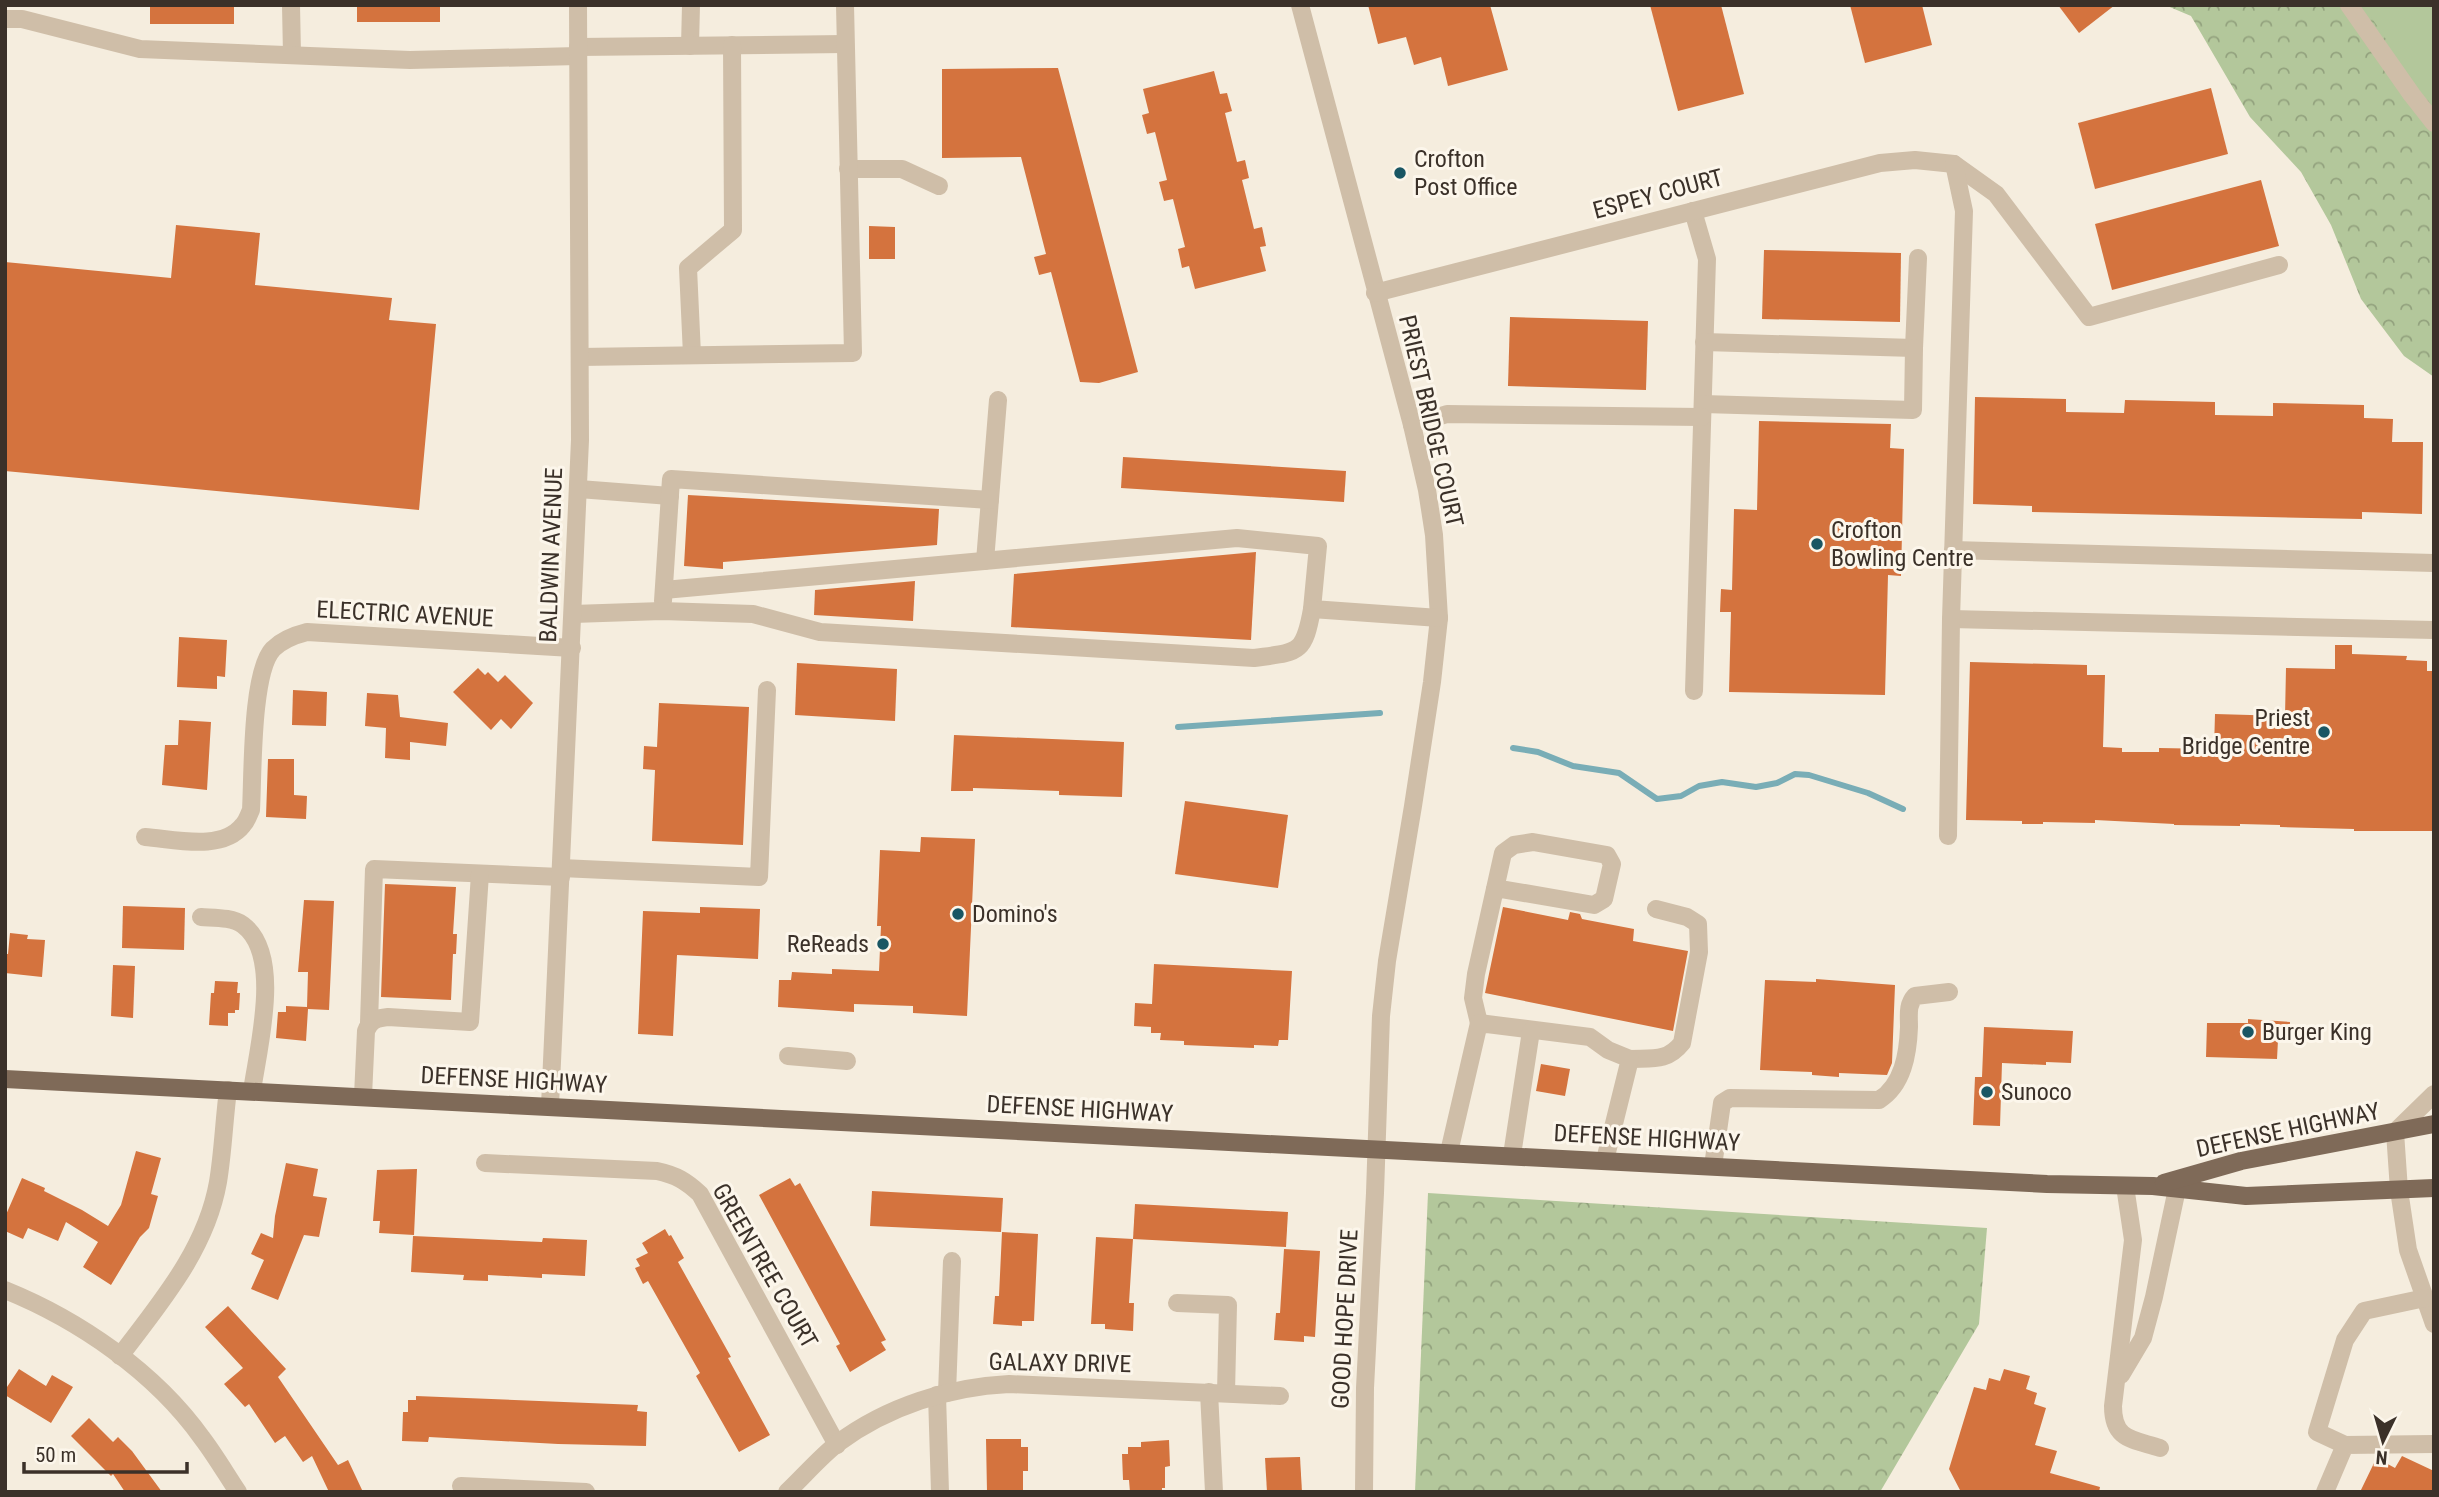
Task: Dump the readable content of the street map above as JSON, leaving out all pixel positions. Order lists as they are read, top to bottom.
{
  "streets": {
    "main road": ["DEFENSE HIGHWAY"],
    "street": [
      "ESPEY COURT",
      "PRIEST BRIDGE COURT",
      "BALDWIN AVENUE",
      "ELECTRIC AVENUE",
      "GREENTREE COURT",
      "GOOD HOPE DRIVE",
      "GALAXY DRIVE"
    ]
  },
  "crossings": [
    ["ESPEY COURT", "PRIEST BRIDGE COURT"],
    ["PRIEST BRIDGE COURT", "DEFENSE HIGHWAY"],
    ["PRIEST BRIDGE COURT", "GOOD HOPE DRIVE"],
    ["BALDWIN AVENUE", "ELECTRIC AVENUE"],
    ["BALDWIN AVENUE", "DEFENSE HIGHWAY"],
    ["DEFENSE HIGHWAY", "GOOD HOPE DRIVE"],
    ["GREENTREE COURT", "GALAXY DRIVE"]
  ],
  "places": [
    "Crofton Post Office",
    "Crofton Bowling Centre",
    "Priest Bridge Centre",
    "Domino's",
    "ReReads",
    "Burger King",
    "Sunoco"
  ],
  "scale_bar": "50 m",
  "north": "bottom"
}
